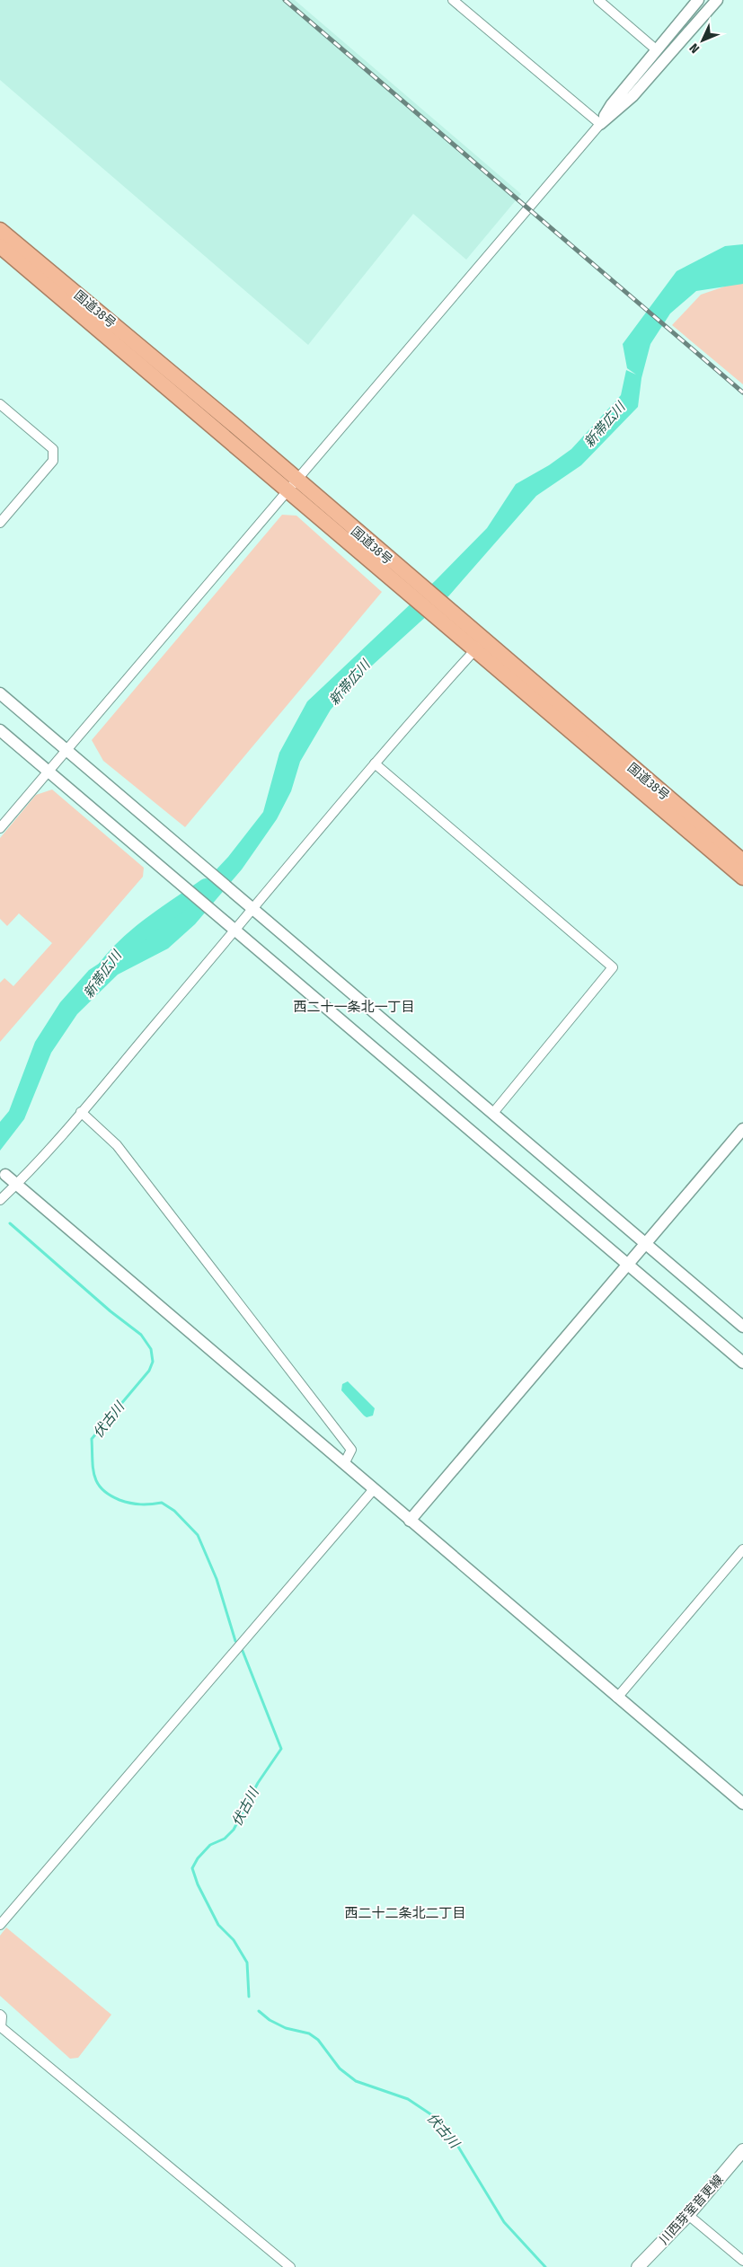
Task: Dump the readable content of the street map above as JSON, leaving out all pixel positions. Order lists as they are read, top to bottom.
{
  "streets": {
    "highway": ["国道38号"],
    "main road": ["川西芽室音更線"]
  },
  "districts": ["西二十一条北一丁目", "西二十二条北二丁目"],
  "water": ["新帯広川", "伏古川"],
  "north": "bottom left"
}
